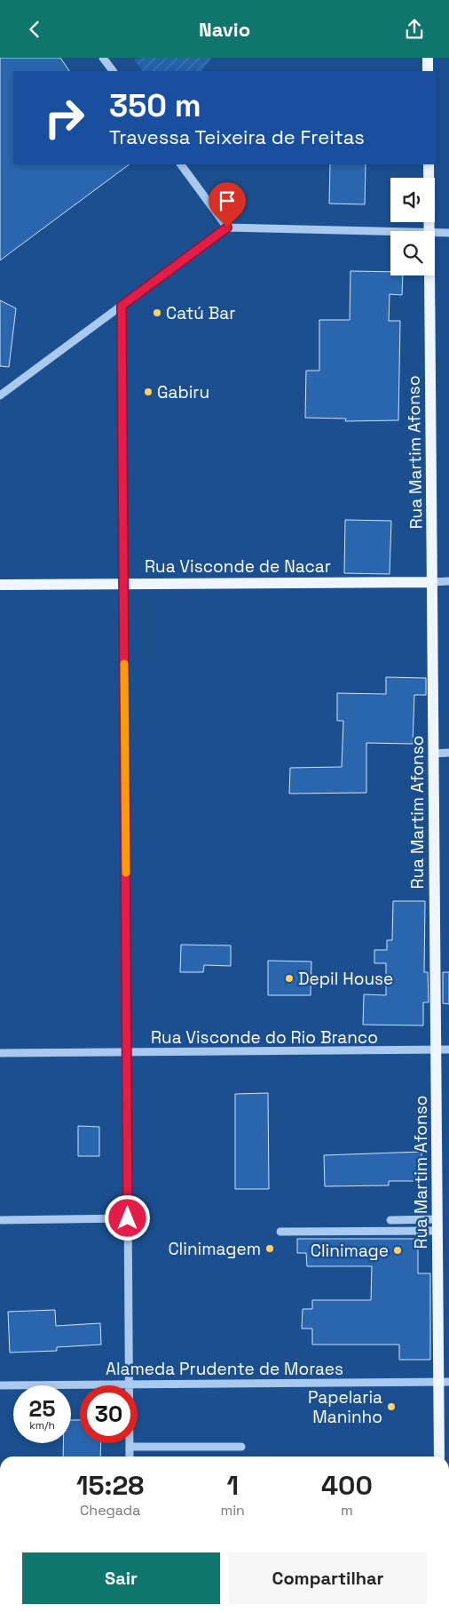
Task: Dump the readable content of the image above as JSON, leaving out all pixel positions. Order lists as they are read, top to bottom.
{
  "streets": {
    "main road": ["Rua Martim Afonso", "Rua Visconde de Nacar"],
    "street": ["Rua Visconde do Rio Branco", "Alameda Prudente de Moraes"]
  },
  "crossings": [
    ["Rua Martim Afonso", "Rua Visconde de Nacar"],
    ["Rua Martim Afonso", "Rua Visconde do Rio Branco"],
    ["Rua Martim Afonso", "Alameda Prudente de Moraes"]
  ],
  "places": [
    "Catú Bar",
    "Gabiru",
    "Depil House",
    "Clinimagem",
    "Clinimage",
    "Papelaria Maninho"
  ],
  "page": {
    "header": "Navio",
    "turn": ["350 m", "Travessa Teixeira de Freitas"],
    "speed": "25 km/h",
    "limit": "30",
    "eta": [
      "15:28",
      "Chegada",
      "1",
      "min",
      "400",
      "m"
    ],
    "buttons": ["Sair", "Compartilhar"]
  }
}
